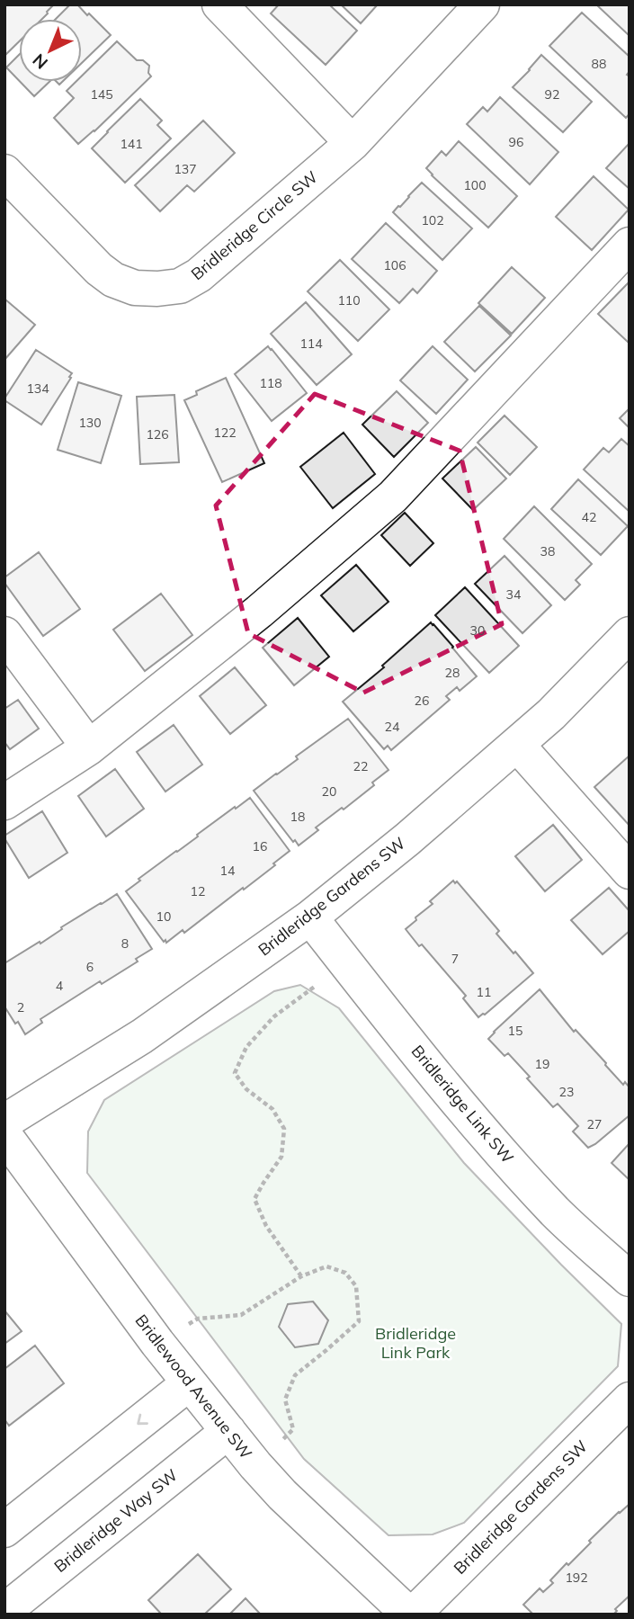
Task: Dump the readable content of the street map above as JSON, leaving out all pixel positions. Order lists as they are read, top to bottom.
{
  "streets": {
    "street": [
      "Bridleridge Circle SW",
      "Bridleridge Gardens SW",
      "Bridleridge Link SW",
      "Bridlewood Avenue SW",
      "Bridleridge Way SW"
    ]
  },
  "crossings": [
    ["Bridleridge Gardens SW", "Bridleridge Link SW"],
    ["Bridleridge Gardens SW", "Bridlewood Avenue SW"],
    ["Bridlewood Avenue SW", "Bridleridge Way SW"]
  ],
  "parks": ["Bridleridge Link Park"],
  "house_numbers": [
    "88",
    "145",
    "92",
    "96",
    "141",
    "137",
    "100",
    "102",
    "106",
    "110",
    "114",
    "118",
    "134",
    "130",
    "122",
    "126",
    "42",
    "38",
    "34",
    "30",
    "28",
    "26",
    "24",
    "22",
    "20",
    "18",
    "16",
    "14",
    "12",
    "10",
    "8",
    "7",
    "6",
    "4",
    "11",
    "2",
    "15",
    "19",
    "23",
    "27",
    "192"
  ],
  "north": "bottom left"
}
